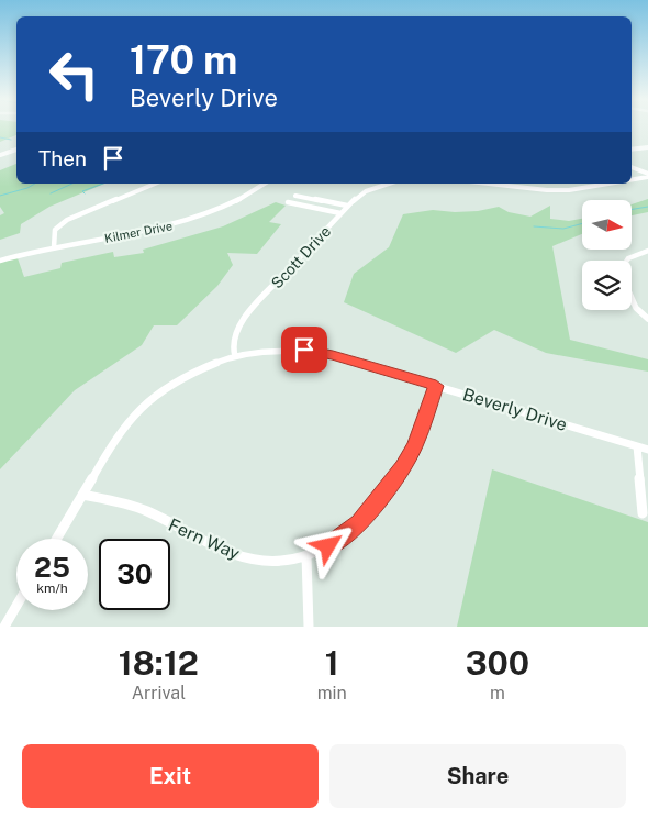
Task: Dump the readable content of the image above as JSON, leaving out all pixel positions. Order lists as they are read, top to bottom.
{
  "streets": {
    "street": [
      "Kilmer Drive",
      "Scott Drive",
      "Beverly Drive",
      "Fern Way"
    ]
  },
  "crossings": [
    ["Scott Drive", "Beverly Drive"],
    ["Beverly Drive", "Fern Way"]
  ],
  "north": "right",
  "page": {
    "turn": ["170 m", "Beverly Drive"],
    "then": "Then",
    "speed": "25 km/h",
    "limit": "30",
    "eta": [
      "18:12",
      "Arrival",
      "1",
      "min",
      "300",
      "m"
    ],
    "buttons": ["Exit", "Share"]
  }
}
